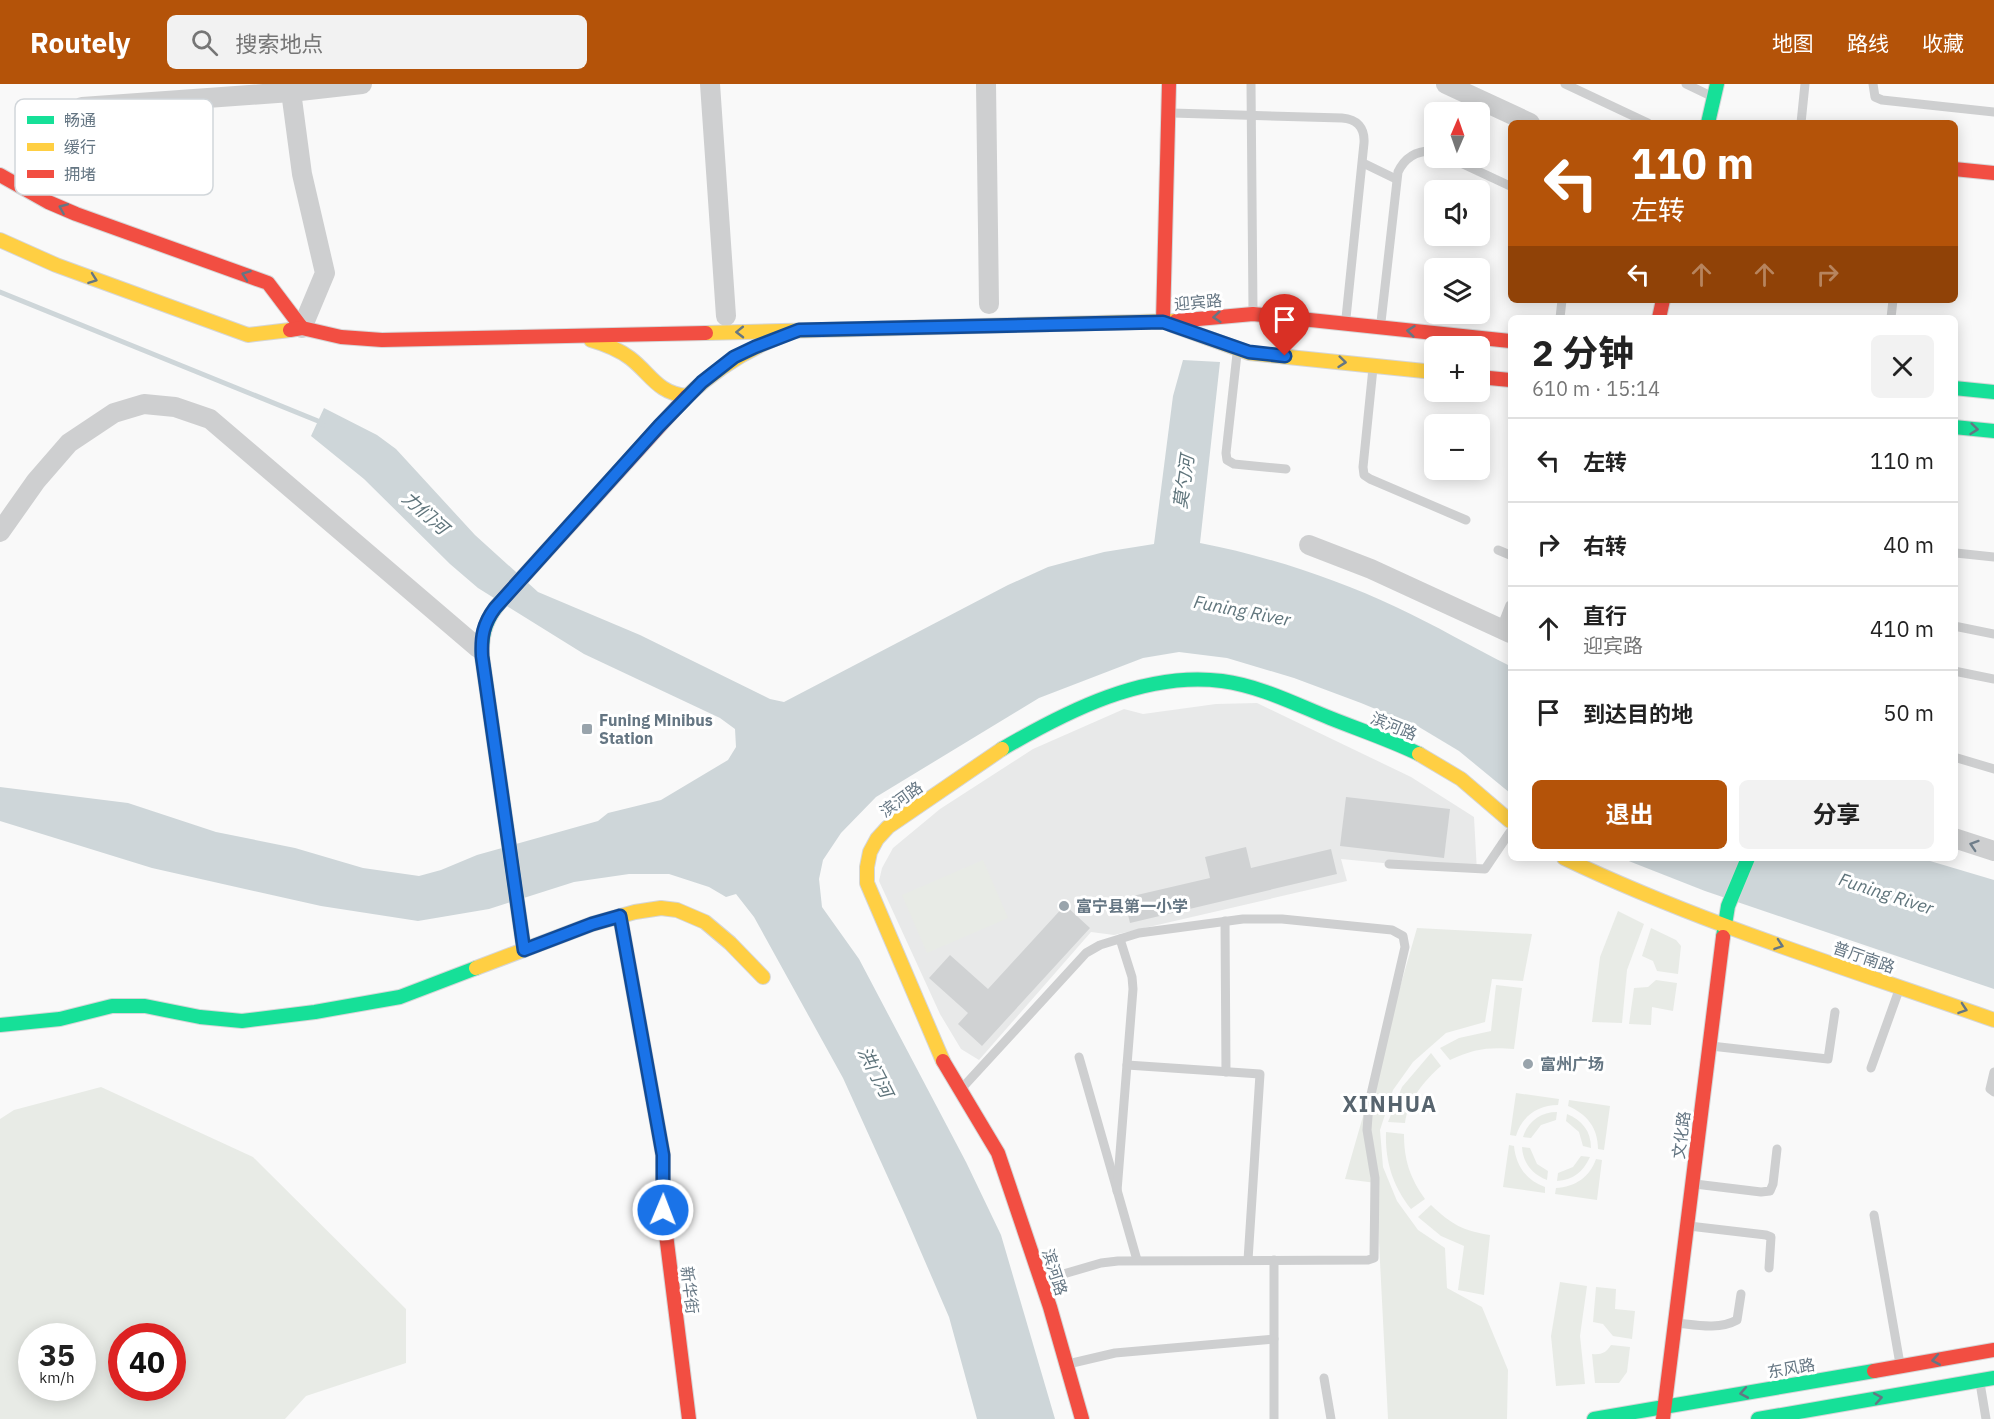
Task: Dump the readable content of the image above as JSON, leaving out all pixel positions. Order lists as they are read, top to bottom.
{
  "streets": {
    "main road": [
      "迎宾路",
      "滨河路",
      "普厅南路",
      "文化路",
      "新华街",
      "东风路"
    ]
  },
  "crossings": [
    ["普厅南路", "文化路"],
    ["文化路", "东风路"]
  ],
  "one_way": ["普厅南路"],
  "districts": ["XINHUA"],
  "water": [
    "莫勺河",
    "力们河",
    "Funing River",
    "洪门河"
  ],
  "places": {
    "transit": ["Funing Minibus Station"],
    "other": ["富宁县第一小学", "富州广场"]
  },
  "legend": ["畅通", "缓行", "拥堵"],
  "north": "top",
  "page": {
    "header": "Routely",
    "search": "搜索地点",
    "nav": ["地图", "路线", "收藏"],
    "map_buttons": ["+", "−"],
    "turn": ["110 m", "左转"],
    "heading": ["2 分钟", "610 m · 15:14"],
    "list": [
      {
        "name": "左转",
        "value": "110 m"
      },
      {
        "name": "右转",
        "value": "40 m"
      },
      {
        "name": "直行",
        "note": "迎宾路",
        "value": "410 m"
      },
      {
        "name": "到达目的地",
        "value": "50 m"
      }
    ],
    "buttons": ["退出", "分享"],
    "speed": "35 km/h",
    "limit": "40"
  }
}
